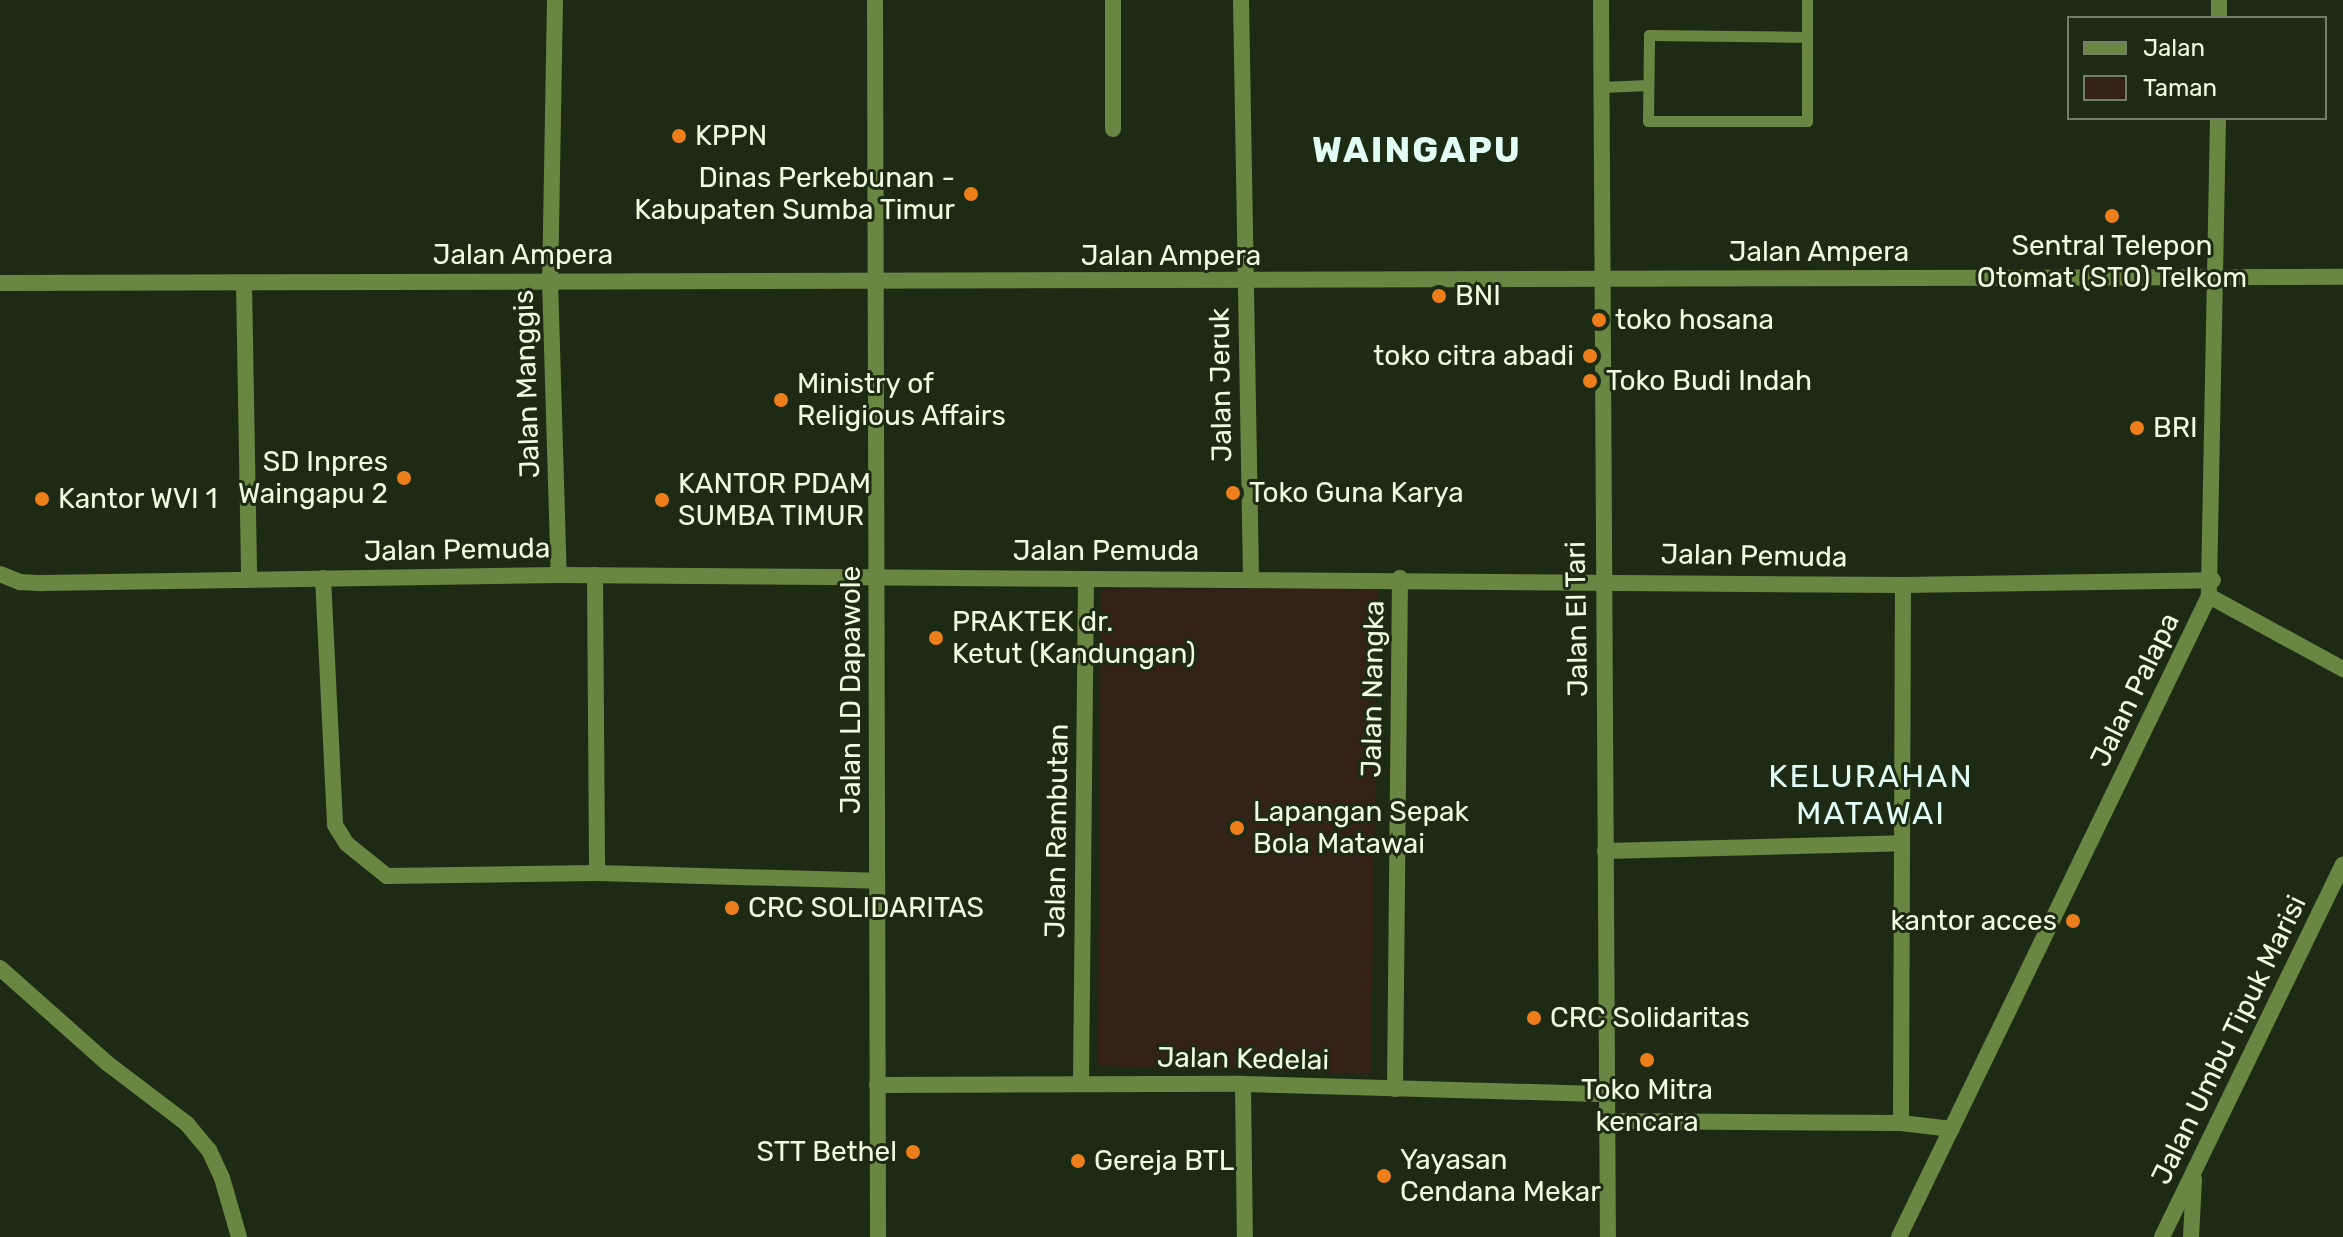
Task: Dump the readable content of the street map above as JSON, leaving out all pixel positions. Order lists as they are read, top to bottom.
{
  "streets": {
    "street": [
      "Jalan Ampera",
      "Jalan Manggis",
      "Jalan Jeruk",
      "Jalan Pemuda",
      "Jalan El Tari",
      "Jalan Nangka",
      "Jalan LD Dapawole",
      "Jalan Palapa",
      "Jalan Rambutan",
      "Jalan Umbu Tipuk Marisi",
      "Jalan Kedelai"
    ]
  },
  "crossings": [
    ["Jalan Ampera", "Jalan Manggis"],
    ["Jalan Ampera", "Jalan Jeruk"],
    ["Jalan Ampera", "Jalan El Tari"],
    ["Jalan Ampera", "Jalan LD Dapawole"],
    ["Jalan Ampera", "Jalan Palapa"],
    ["Jalan Manggis", "Jalan Pemuda"],
    ["Jalan Jeruk", "Jalan Pemuda"],
    ["Jalan Pemuda", "Jalan El Tari"],
    ["Jalan Pemuda", "Jalan Nangka"],
    ["Jalan Pemuda", "Jalan LD Dapawole"],
    ["Jalan Pemuda", "Jalan Palapa"],
    ["Jalan Pemuda", "Jalan Rambutan"],
    ["Jalan El Tari", "Jalan Kedelai"],
    ["Jalan Nangka", "Jalan Kedelai"],
    ["Jalan LD Dapawole", "Jalan Kedelai"],
    ["Jalan Rambutan", "Jalan Kedelai"]
  ],
  "districts": ["WAINGAPU", "KELURAHAN MATAWAI"],
  "places": [
    "KPPN",
    "Dinas Perkebunan - Kabupaten Sumba Timur",
    "Sentral Telepon Otomat (STO) Telkom",
    "BNI",
    "toko hosana",
    "toko citra abadi",
    "Toko Budi Indah",
    "Ministry of Religious Affairs",
    "BRI",
    "SD Inpres Waingapu 2",
    "Toko Guna Karya",
    "Kantor WVI 1",
    "KANTOR PDAM SUMBA TIMUR",
    "PRAKTEK dr. Ketut (Kandungan)",
    "Lapangan Sepak Bola Matawai",
    "CRC SOLIDARITAS",
    "kantor acces",
    "CRC Solidaritas",
    "Toko Mitra kencara",
    "STT Bethel",
    "Gereja BTL",
    "Yayasan Cendana Mekar"
  ],
  "legend": ["Jalan", "Taman"]
}
